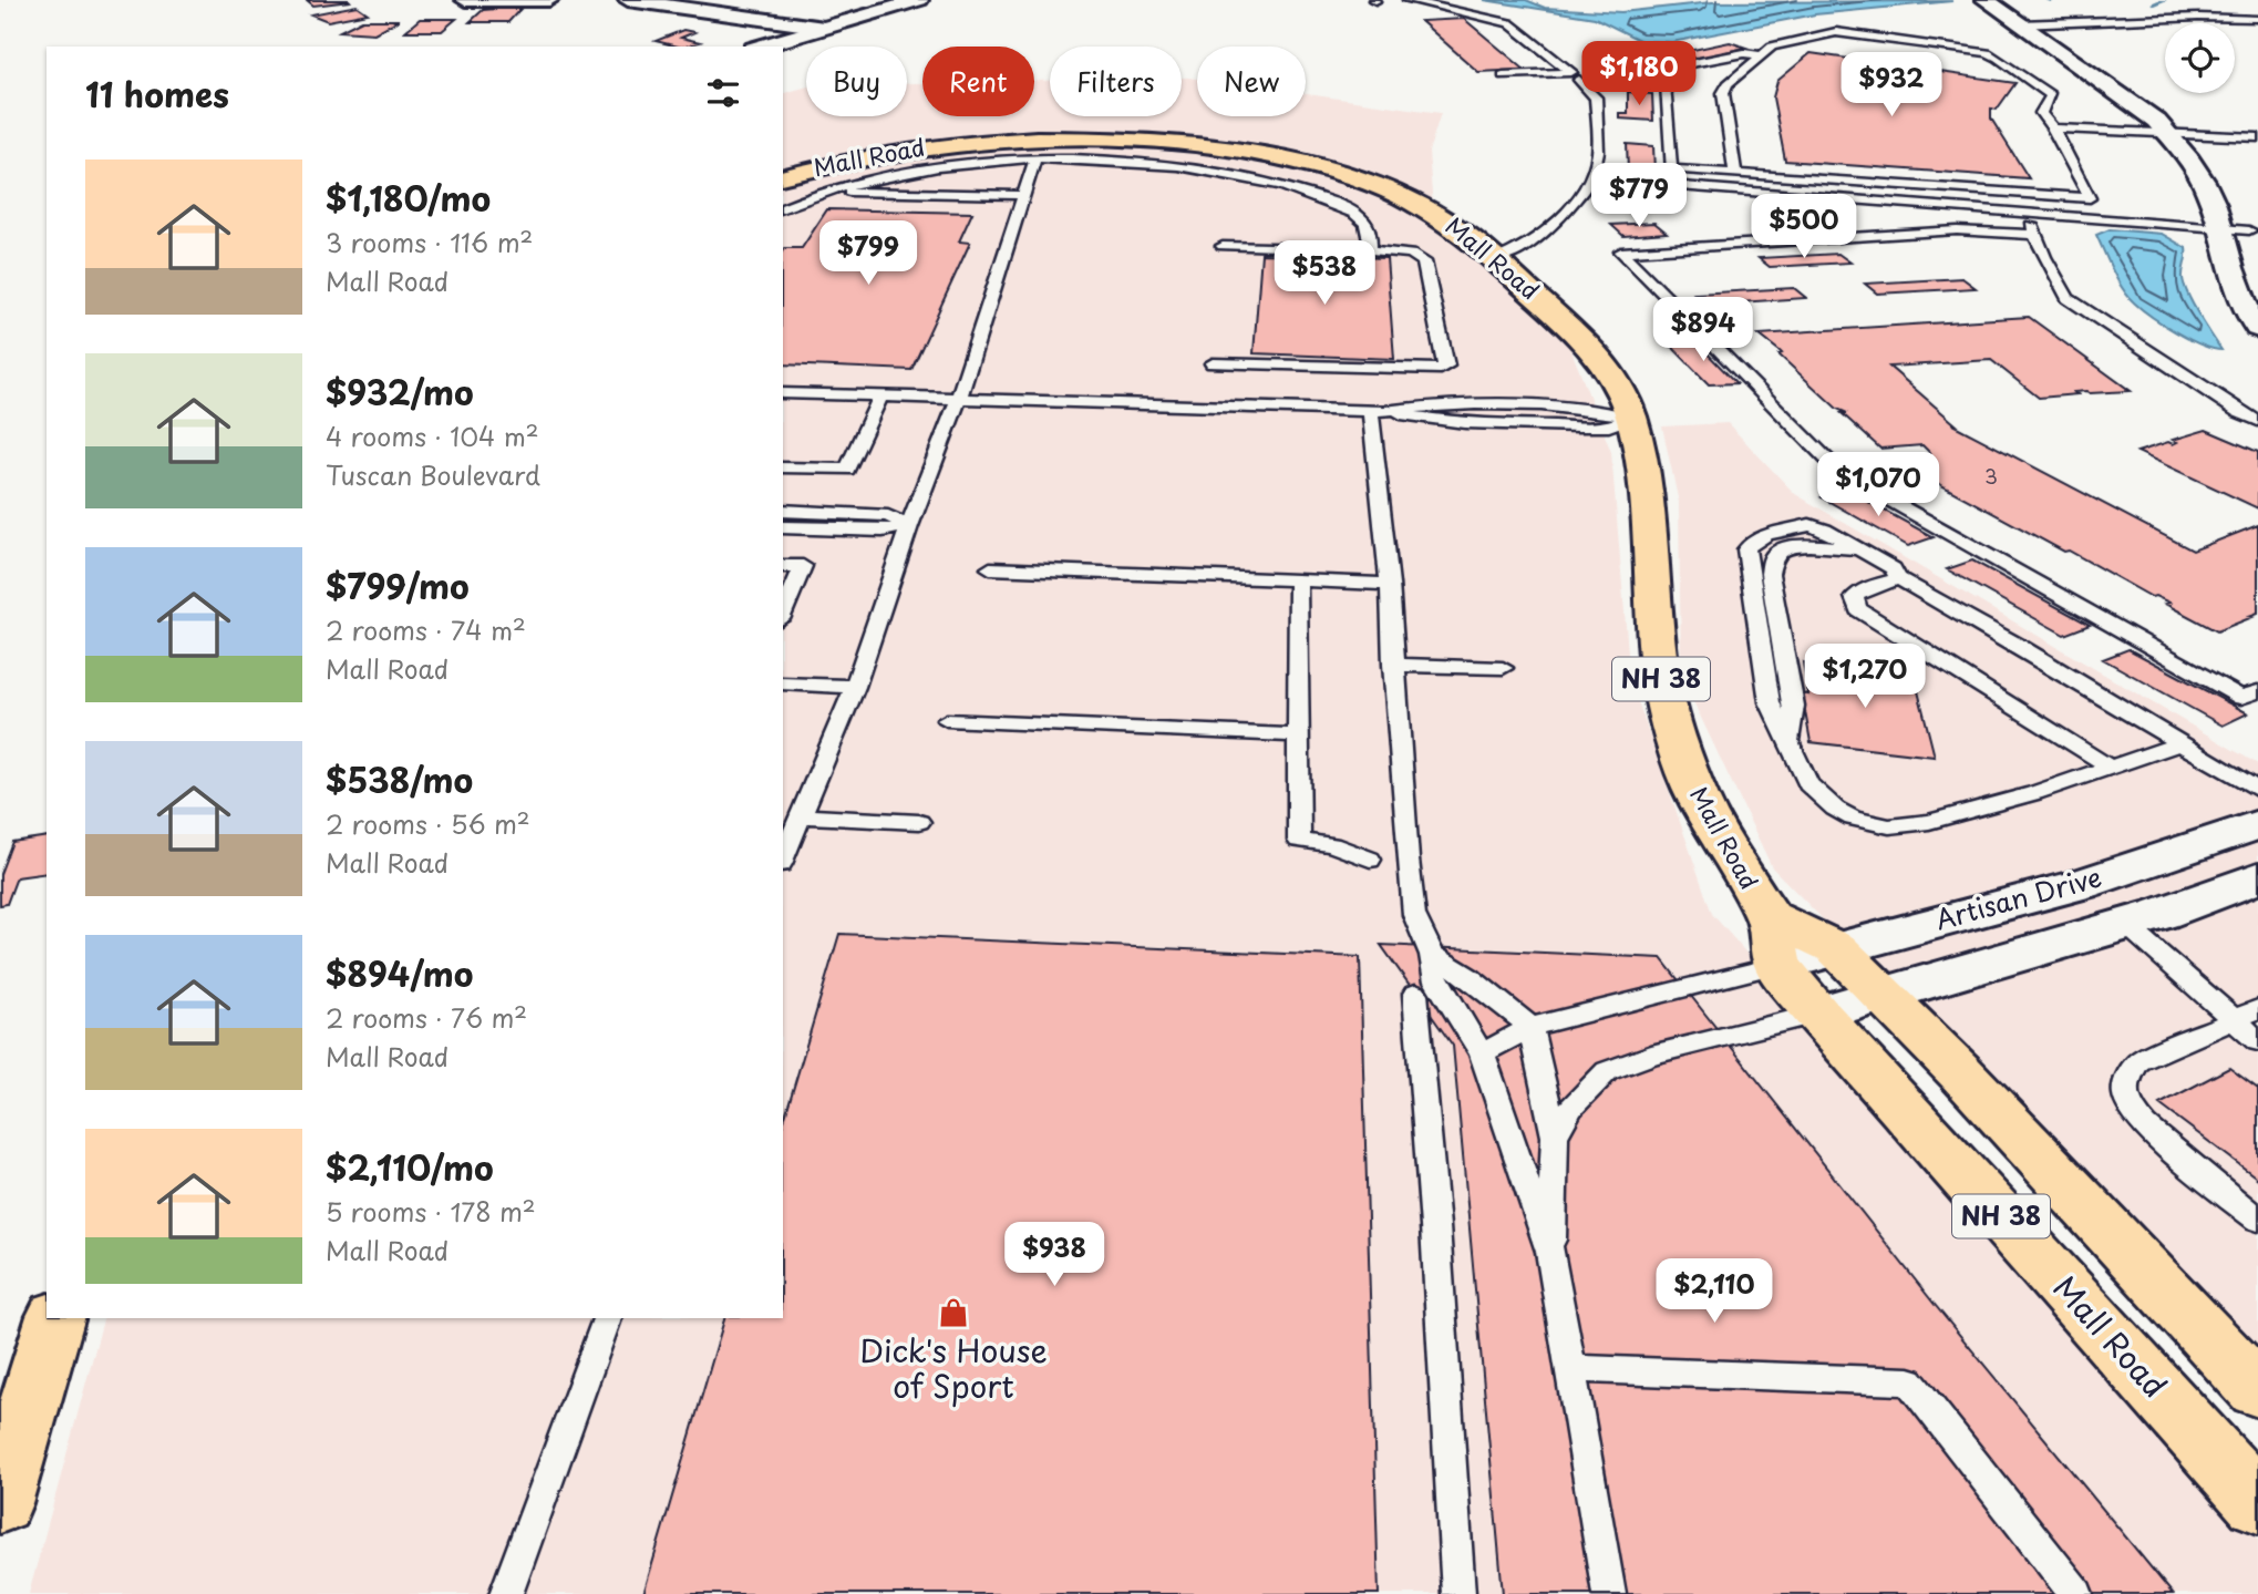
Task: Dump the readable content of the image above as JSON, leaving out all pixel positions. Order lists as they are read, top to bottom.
{
  "streets": {
    "main road": ["Mall Road", "NH 38", "Artisan Drive"]
  },
  "crossings": [
    ["Mall Road", "Artisan Drive"]
  ],
  "places": {
    "shop": ["Dick's House of Sport"]
  },
  "house_numbers": ["3"],
  "page": {
    "price": [
      "$1,180",
      "$932",
      "$779",
      "$500",
      "$799",
      "$538",
      "$894",
      "$1,070",
      "$1,270",
      "$938",
      "$2,110"
    ],
    "chip": [
      "Buy",
      "Rent",
      "Filters",
      "New"
    ],
    "heading": "11 homes",
    "list": [
      {
        "name": "$1,180/mo",
        "note": "3 rooms · 116 m² · Mall Road"
      },
      {
        "name": "$932/mo",
        "note": "4 rooms · 104 m² · Tuscan Boulevard"
      },
      {
        "name": "$799/mo",
        "note": "2 rooms · 74 m² · Mall Road"
      },
      {
        "name": "$538/mo",
        "note": "2 rooms · 56 m² · Mall Road"
      },
      {
        "name": "$894/mo",
        "note": "2 rooms · 76 m² · Mall Road"
      },
      {
        "name": "$2,110/mo",
        "note": "5 rooms · 178 m² · Mall Road"
      }
    ]
  }
}
